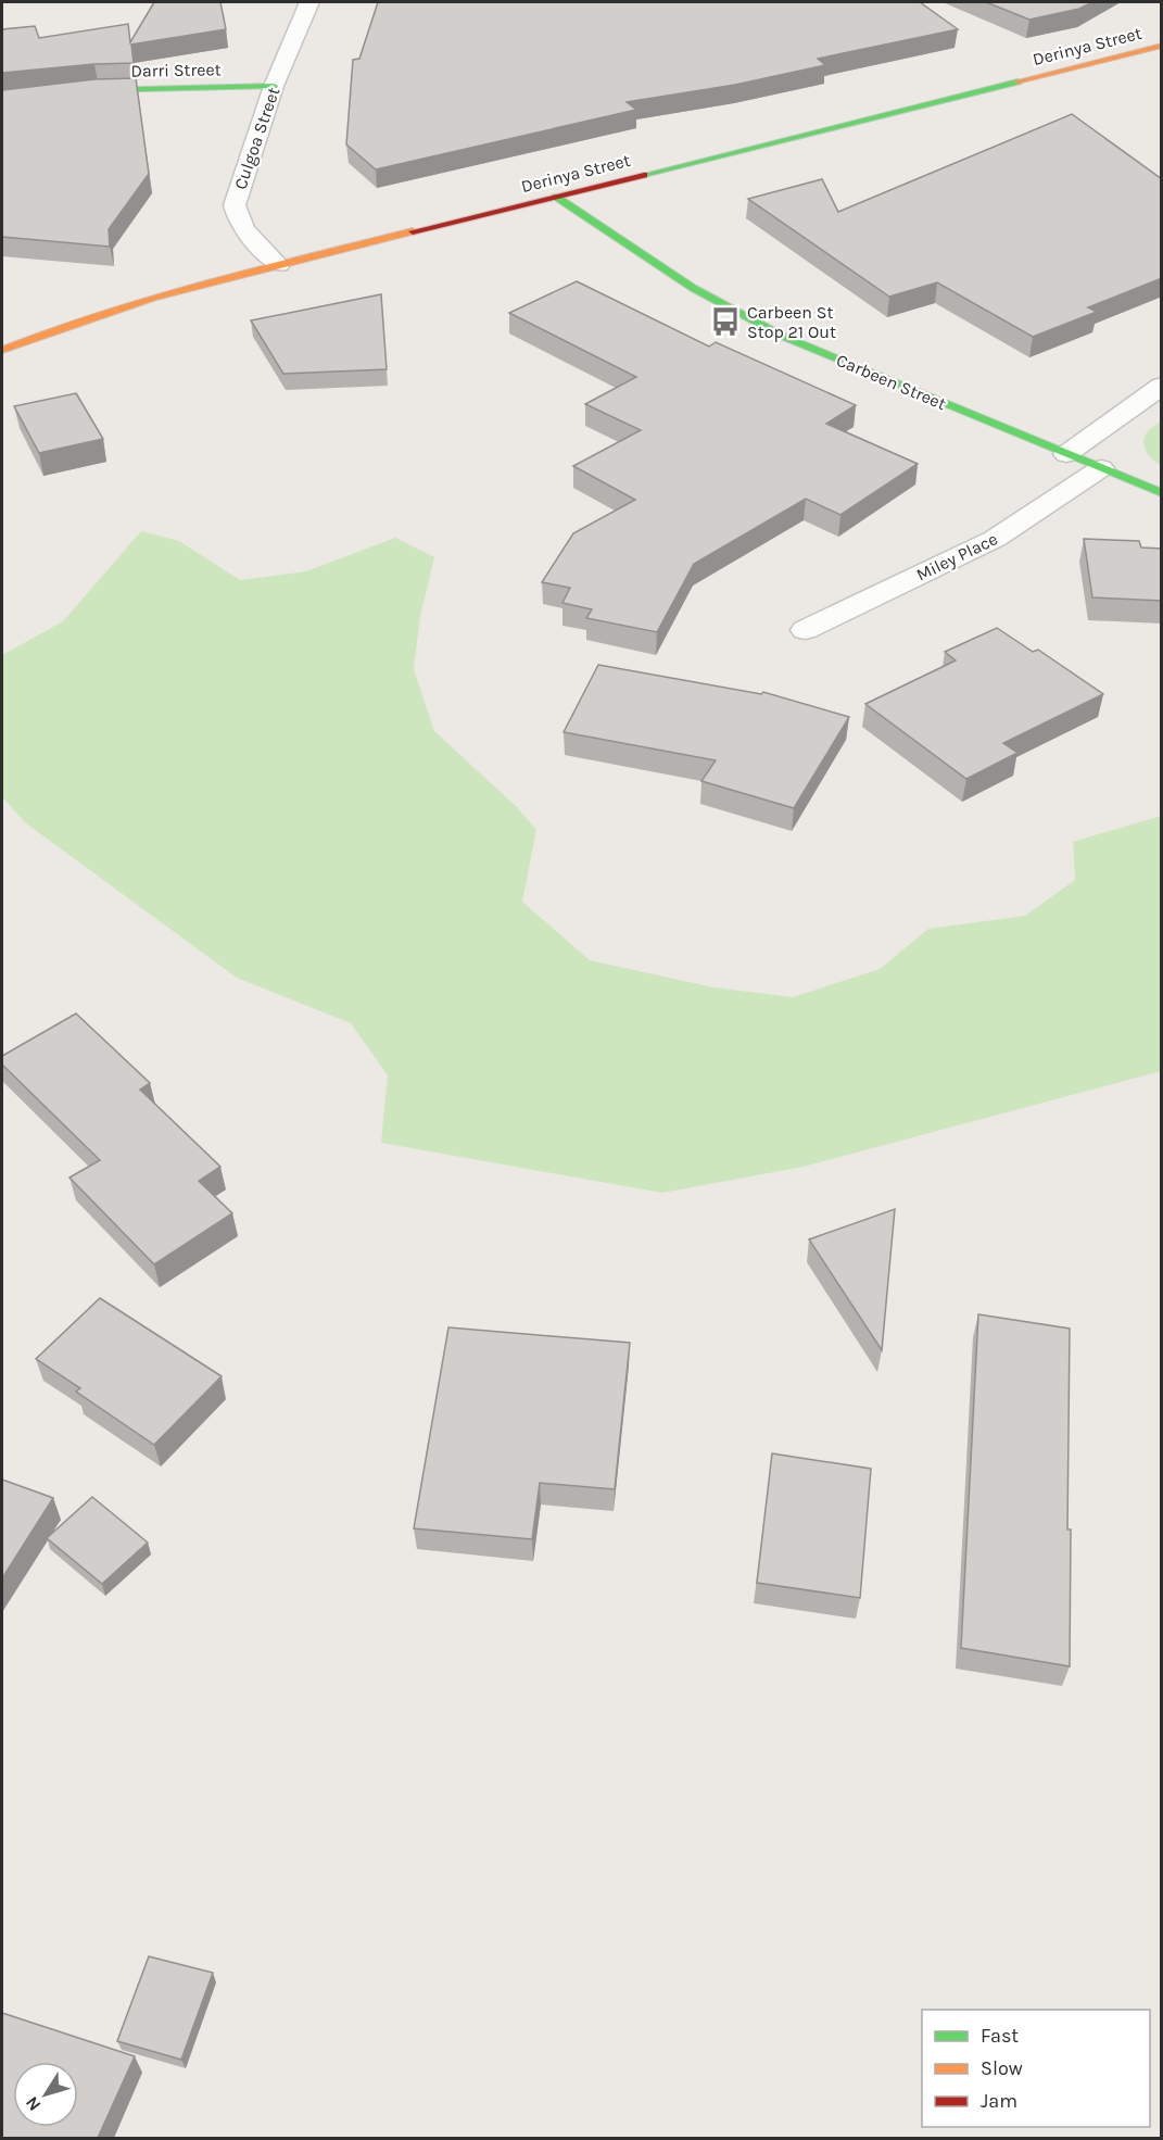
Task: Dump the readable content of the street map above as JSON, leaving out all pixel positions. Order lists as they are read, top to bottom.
{
  "streets": {
    "street": [
      "Derinya Street",
      "Darri Street",
      "Culgoa Street",
      "Carbeen Street",
      "Miley Place"
    ]
  },
  "crossings": [
    ["Derinya Street", "Culgoa Street"],
    ["Derinya Street", "Carbeen Street"],
    ["Darri Street", "Culgoa Street"],
    ["Carbeen Street", "Miley Place"]
  ],
  "places": {
    "bus stop": ["Carbeen St Stop 21 Out"]
  },
  "legend": ["Fast", "Slow", "Jam"],
  "north": "bottom left"
}
